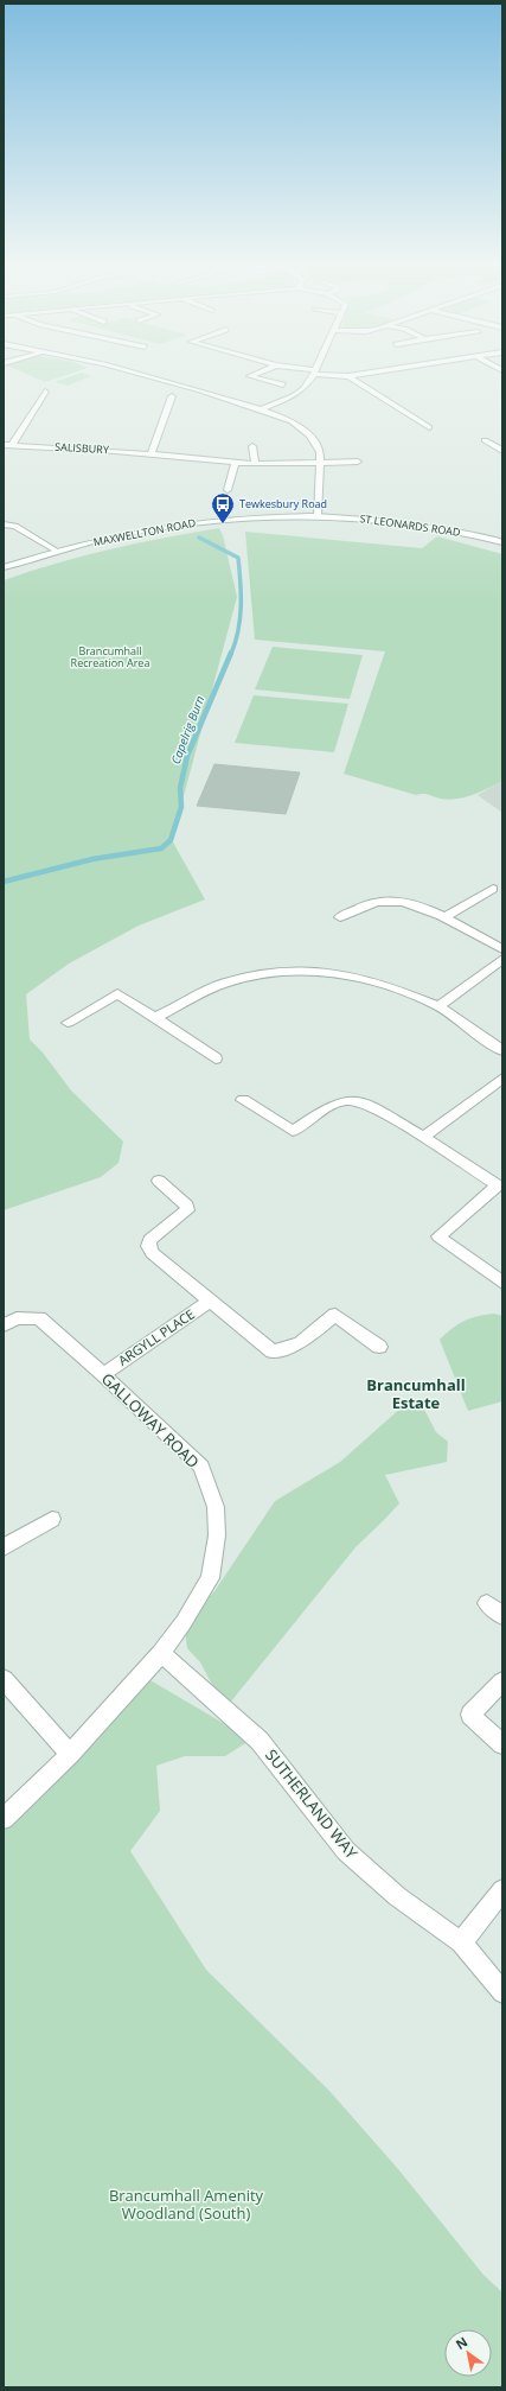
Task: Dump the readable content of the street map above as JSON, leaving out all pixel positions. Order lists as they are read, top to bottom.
{
  "streets": {
    "street": [
      "SALISBURY",
      "ST LEONARDS ROAD",
      "MAXWELLTON ROAD",
      "ARGYLL PLACE",
      "GALLOWAY ROAD",
      "SUTHERLAND WAY"
    ]
  },
  "crossings": [
    ["ST LEONARDS ROAD", "MAXWELLTON ROAD"],
    ["ARGYLL PLACE", "GALLOWAY ROAD"],
    ["GALLOWAY ROAD", "SUTHERLAND WAY"]
  ],
  "districts": ["Brancumhall Estate"],
  "water": ["Capelrig Burn"],
  "parks": ["Brancumhall Recreation Area", "Brancumhall Amenity Woodland (South)"],
  "places": {
    "bus stop": ["Tewkesbury Road"]
  },
  "north": "top left"
}
